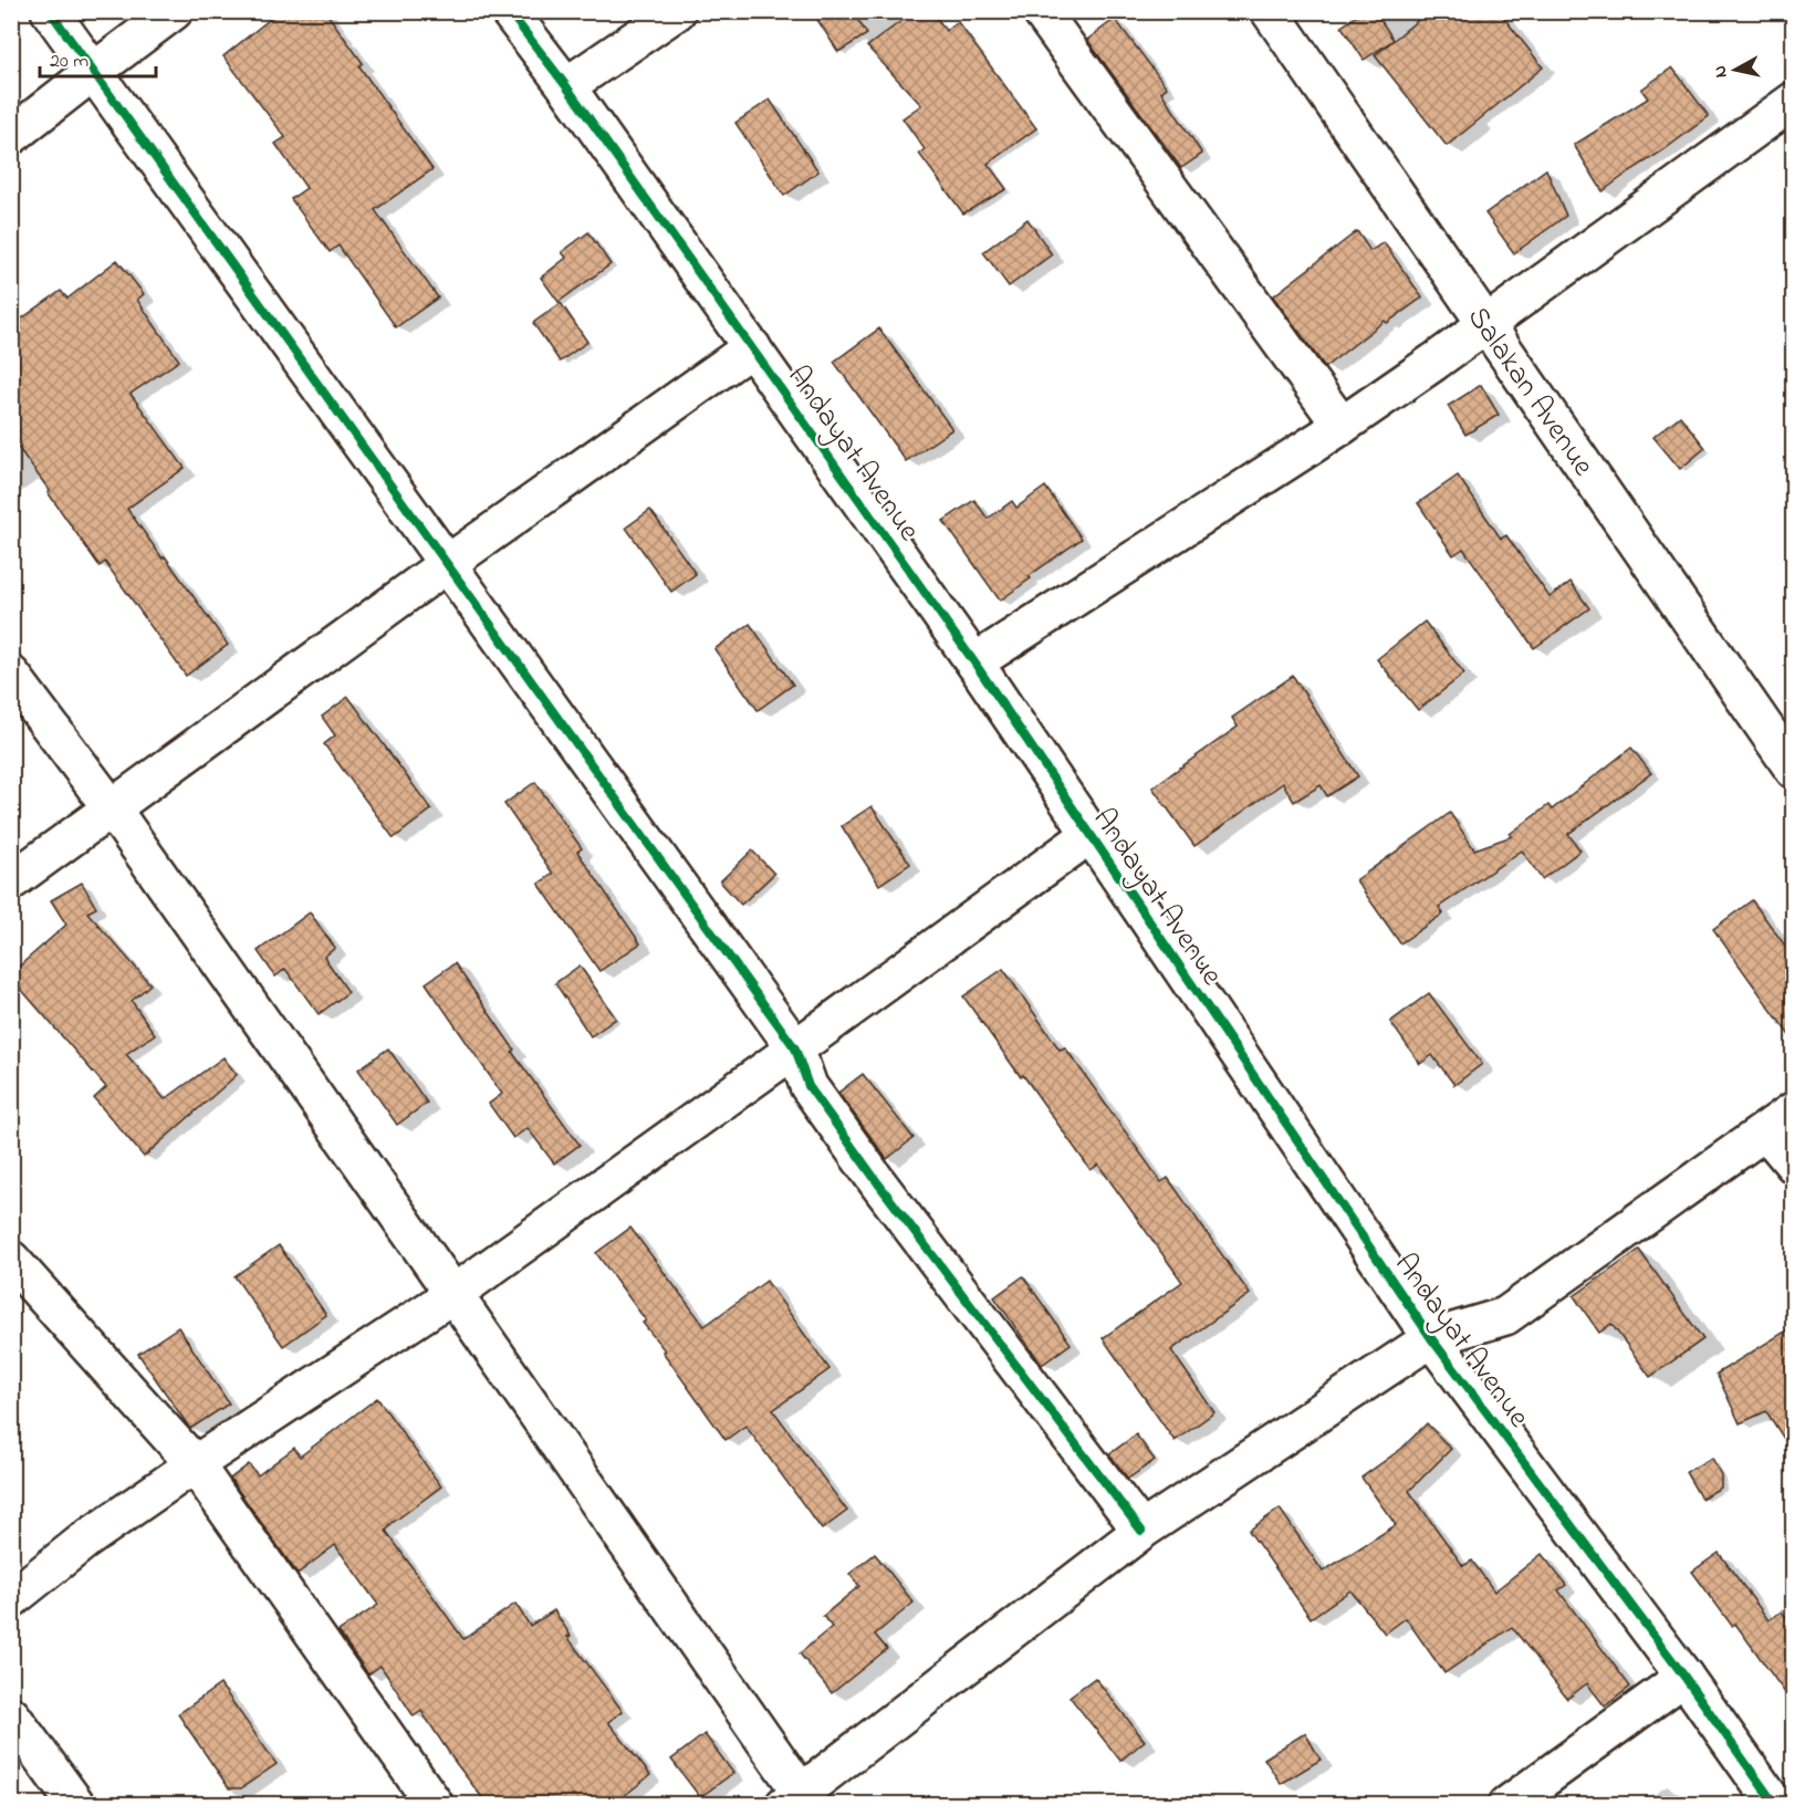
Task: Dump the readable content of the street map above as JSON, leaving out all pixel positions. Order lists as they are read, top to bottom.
{
  "streets": {
    "street": ["Salakan Avenue", "Andayat Avenue"]
  },
  "scale_bar": "20 m",
  "north": "left"
}
